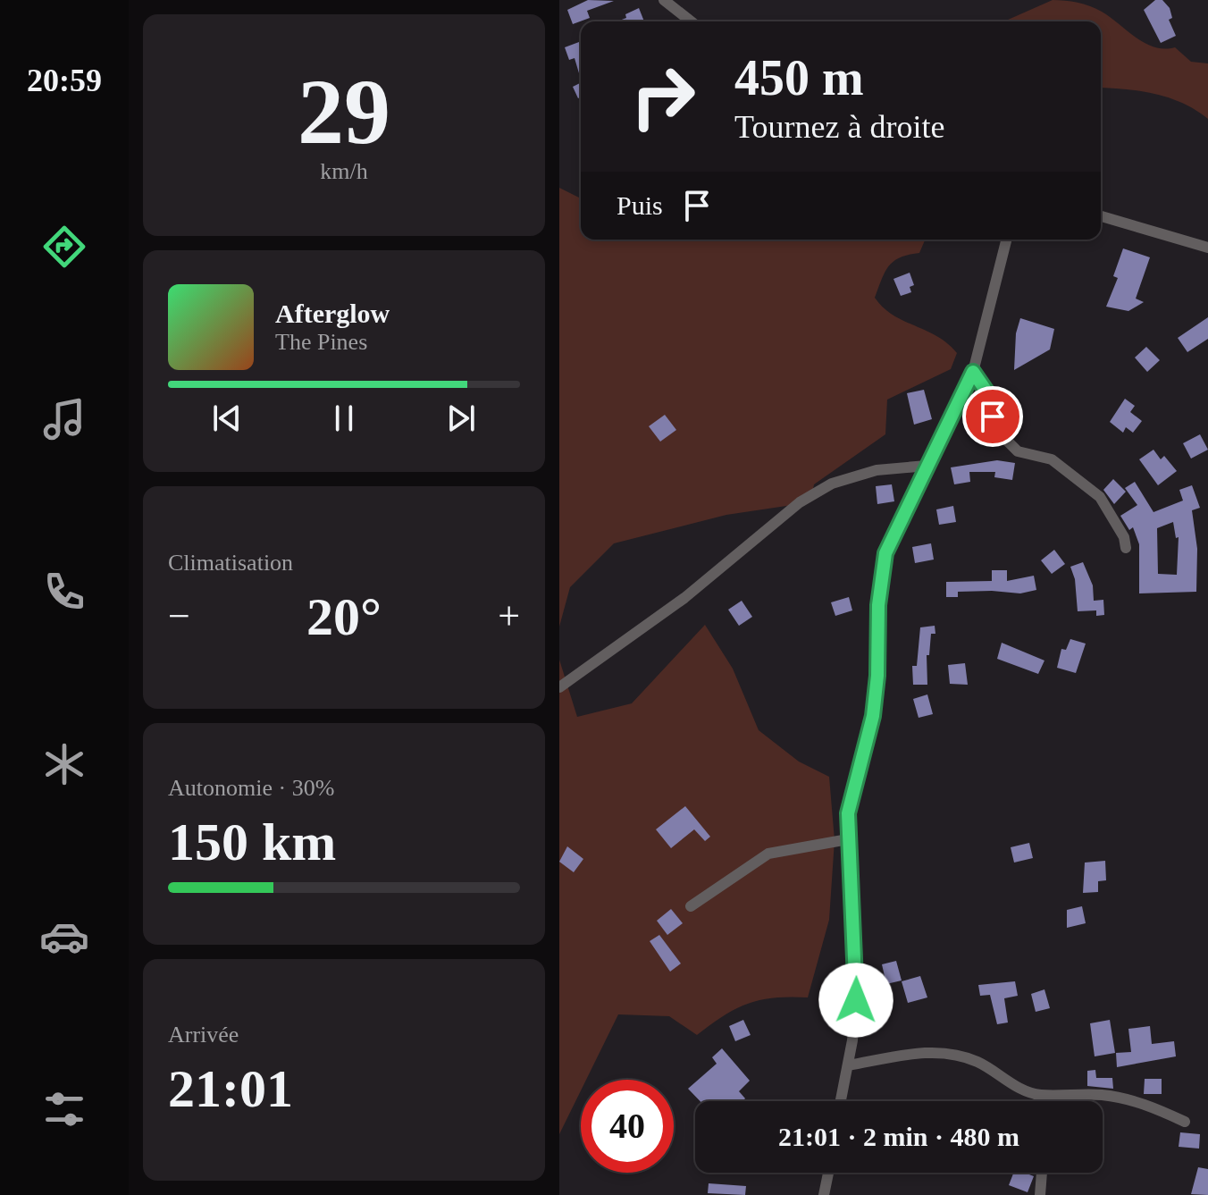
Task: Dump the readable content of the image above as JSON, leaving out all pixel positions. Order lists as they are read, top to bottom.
{
  "page": {
    "tabs": "20:59",
    "tile": [
      ["29", "km/h"],
      "Climatisation",
      ["Autonomie · 30%", "150 km"],
      ["Arrivée", "21:01"]
    ],
    "turn": ["450 m", "Tournez à droite"],
    "then": "Puis",
    "song": ["Afterglow", "The Pines"],
    "heat": ["−", "20°", "+"],
    "limit": "40",
    "trip": "21:01 · 2 min · 480 m"
  }
}
